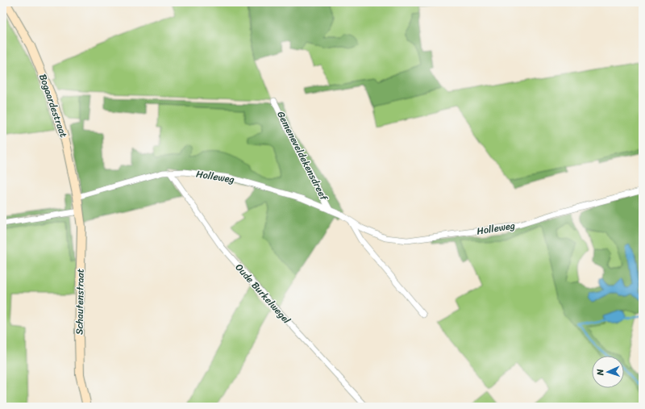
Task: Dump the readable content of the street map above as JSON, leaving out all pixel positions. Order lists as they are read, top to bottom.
{
  "streets": {
    "street": [
      "Bogaardestraat",
      "Gemeneveldekensdreef",
      "Holleweg",
      "Oude Burkelwegel",
      "Schautenstraat"
    ]
  },
  "crossings": [
    ["Bogaardestraat", "Holleweg"],
    ["Bogaardestraat", "Schautenstraat"],
    ["Gemeneveldekensdreef", "Holleweg"],
    ["Holleweg", "Oude Burkelwegel"],
    ["Holleweg", "Schautenstraat"]
  ],
  "north": "left"
}
